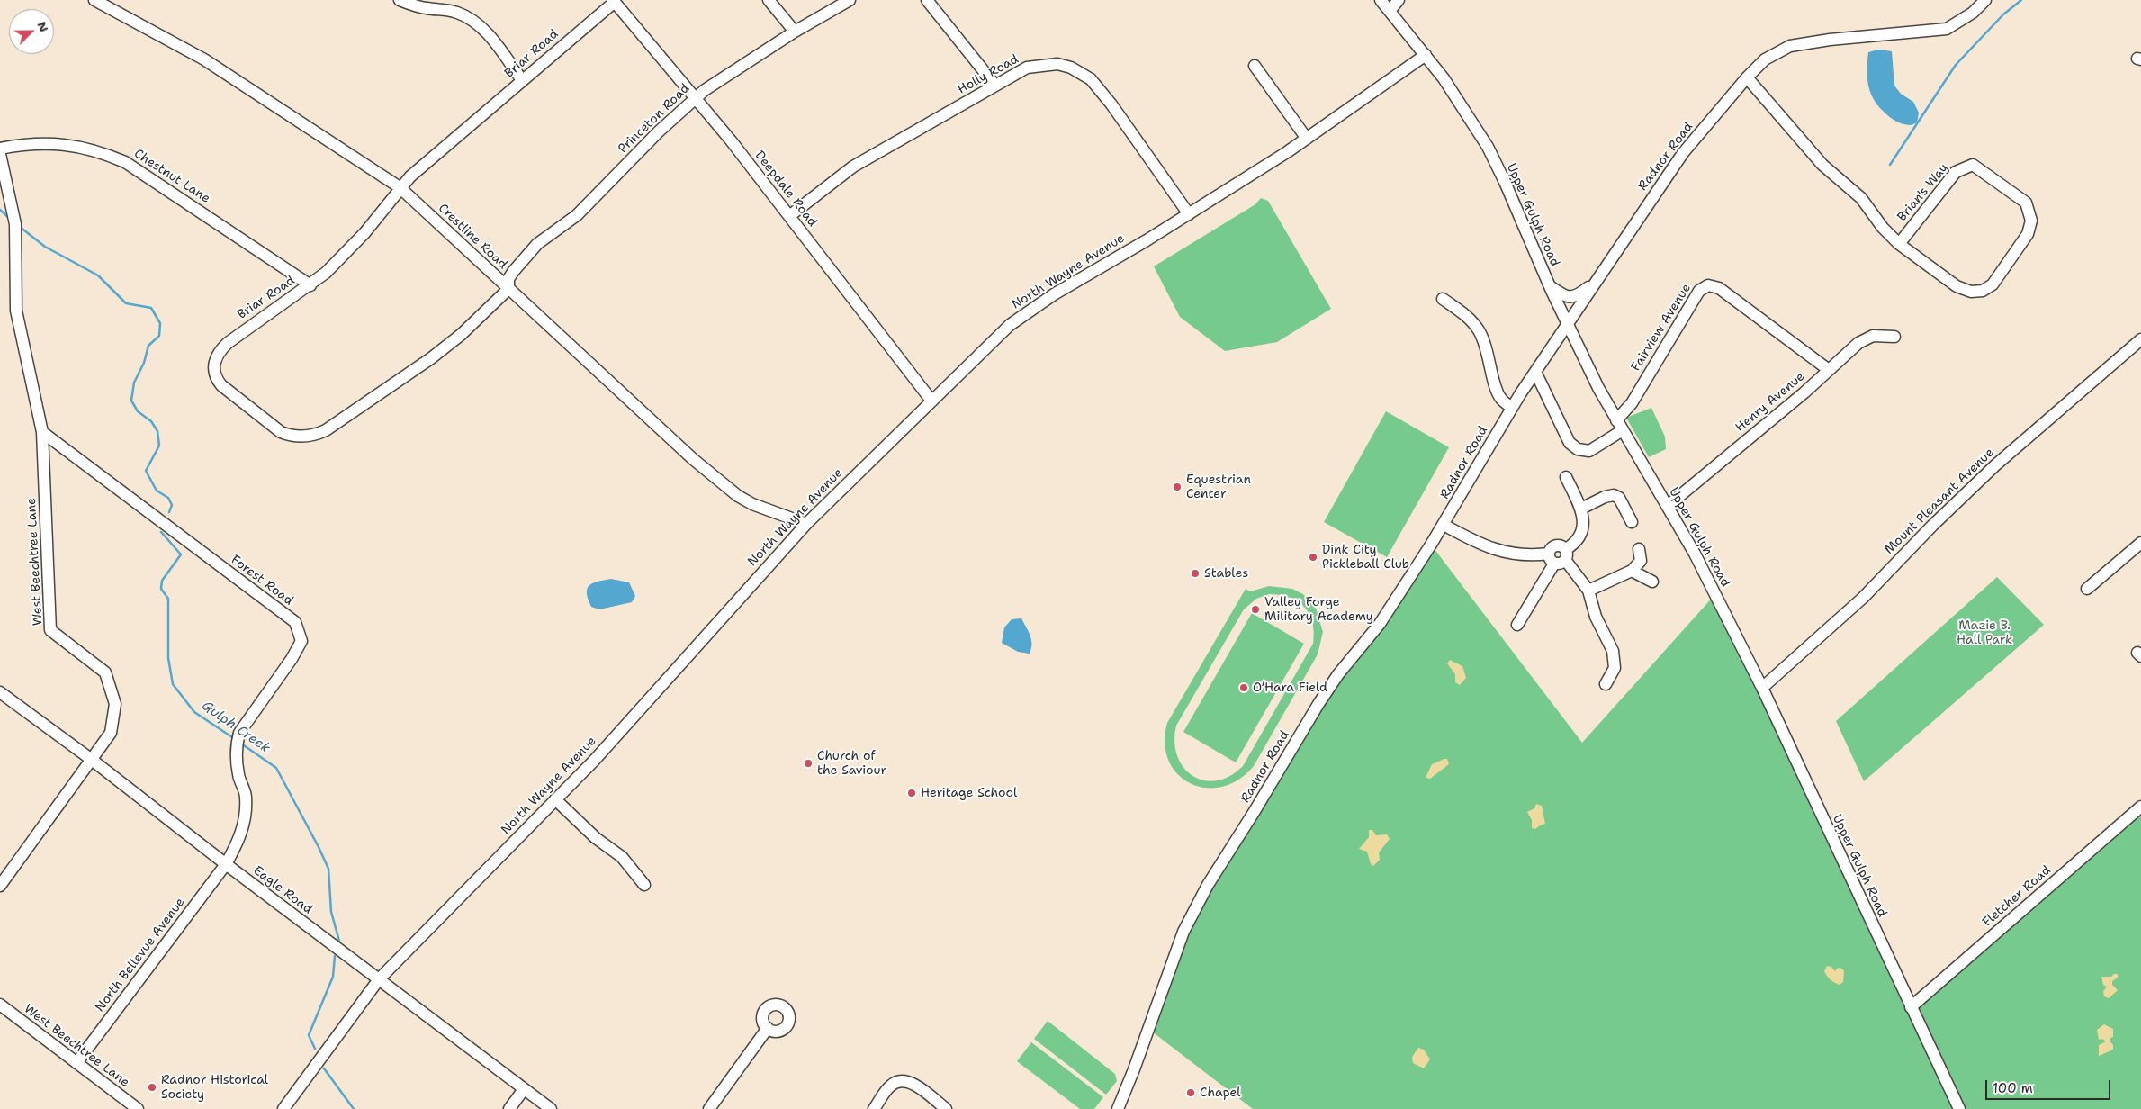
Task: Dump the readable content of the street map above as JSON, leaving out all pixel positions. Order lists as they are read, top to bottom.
{
  "streets": {
    "street": [
      "Briar Road",
      "Holly Road",
      "Princeton Road",
      "Radnor Road",
      "Chestnut Lane",
      "Deepdale Road",
      "Brian's Way",
      "Upper Gulph Road",
      "Crestline Road",
      "North Wayne Avenue",
      "Fairview Avenue",
      "Henry Avenue",
      "Mount Pleasant Avenue",
      "West Beechtree Lane",
      "Forest Road",
      "Eagle Road",
      "Fletcher Road",
      "North Bellevue Avenue"
    ]
  },
  "crossings": [
    ["Briar Road", "Princeton Road"],
    ["Briar Road", "Chestnut Lane"],
    ["Briar Road", "Deepdale Road"],
    ["Briar Road", "Crestline Road"],
    ["Holly Road", "Deepdale Road"],
    ["Holly Road", "North Wayne Avenue"],
    ["Princeton Road", "Deepdale Road"],
    ["Princeton Road", "Crestline Road"],
    ["Radnor Road", "Brian's Way"],
    ["Radnor Road", "Upper Gulph Road"],
    ["Radnor Road", "Fairview Avenue"],
    ["Deepdale Road", "North Wayne Avenue"],
    ["Upper Gulph Road", "North Wayne Avenue"],
    ["Upper Gulph Road", "Fairview Avenue"],
    ["Upper Gulph Road", "Henry Avenue"],
    ["Upper Gulph Road", "Mount Pleasant Avenue"],
    ["Upper Gulph Road", "Fletcher Road"],
    ["Crestline Road", "North Wayne Avenue"],
    ["North Wayne Avenue", "Eagle Road"],
    ["Fairview Avenue", "Henry Avenue"],
    ["West Beechtree Lane", "Forest Road"],
    ["West Beechtree Lane", "Eagle Road"],
    ["West Beechtree Lane", "North Bellevue Avenue"],
    ["Forest Road", "Eagle Road"],
    ["Forest Road", "North Bellevue Avenue"],
    ["Eagle Road", "North Bellevue Avenue"]
  ],
  "water": ["Gulph Creek"],
  "parks": ["Mazie B. Hall Park"],
  "places": [
    "Equestrian Center",
    "Dink City Pickleball Club",
    "Stables",
    "Valley Forge Military Academy",
    "O’Hara Field",
    "Church of the Saviour",
    "Heritage School",
    "Radnor Historical Society",
    "Chapel"
  ],
  "scale_bar": "100 m",
  "north": "top right"
}
